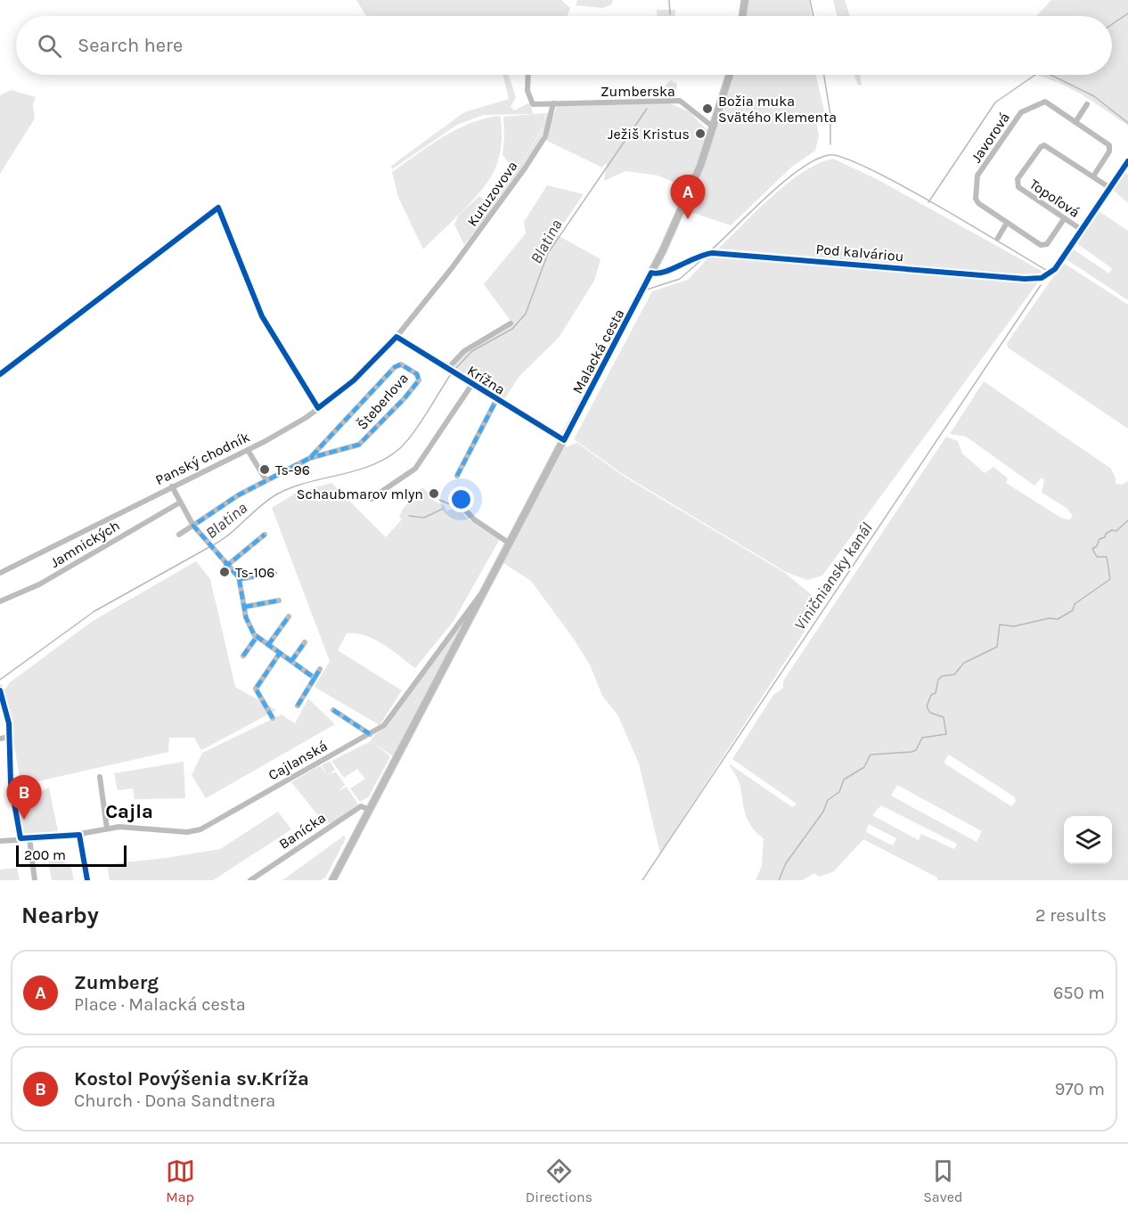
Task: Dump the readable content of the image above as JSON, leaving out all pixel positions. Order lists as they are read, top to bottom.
{
  "streets": {
    "main road": ["Malacká cesta"],
    "street": [
      "Zumberska",
      "Javorová",
      "Kutuzovova",
      "Topoľová",
      "Pod kalváriou",
      "Krížna",
      "Šteberlova",
      "Panský chodník",
      "Jamnických",
      "Cajlanská",
      "Banícka"
    ]
  },
  "crossings": [
    ["Zumberska", "Kutuzovova"],
    ["Zumberska", "Malacká cesta"],
    ["Javorová", "Topoľová"],
    ["Kutuzovova", "Krížna"],
    ["Kutuzovova", "Panský chodník"],
    ["Topoľová", "Pod kalváriou"],
    ["Pod kalváriou", "Malacká cesta"],
    ["Malacká cesta", "Krížna"],
    ["Krížna", "Panský chodník"]
  ],
  "districts": ["Cajla"],
  "water": ["Blatina", "Viničniansky kanál"],
  "places": [
    "Božia muka Svätého Klementa",
    "Ježiš Kristus",
    "Ts-96",
    "Schaubmarov mlyn",
    "Ts-106"
  ],
  "scale_bar": "200 m",
  "page": {
    "search": "Search here",
    "pins": ["A", "B"],
    "scale": "200 m",
    "heading": ["Nearby", "2 results"],
    "list": [
      {
        "mark": "A",
        "name": "Zumberg",
        "note": "Place · Malacká cesta",
        "value": "650 m"
      },
      {
        "mark": "B",
        "name": "Kostol Povýšenia sv.Kríža",
        "note": "Church · Dona Sandtnera",
        "value": "970 m"
      }
    ],
    "nav": ["Map", "Directions", "Saved"]
  }
}
